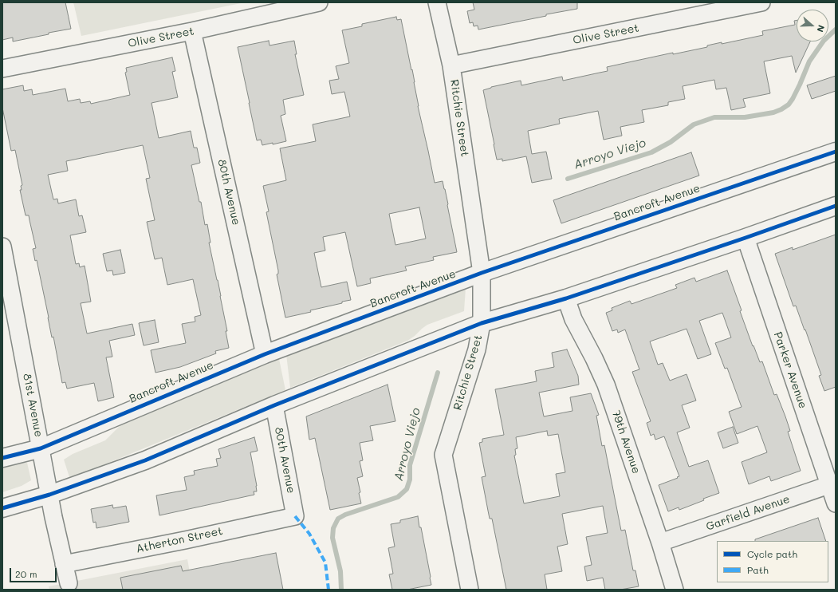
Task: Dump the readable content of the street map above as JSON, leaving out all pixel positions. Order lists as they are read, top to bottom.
{
  "streets": {
    "main road": ["Bancroft Avenue"],
    "street": [
      "Olive Street",
      "Ritchie Street",
      "80th Avenue",
      "Parker Avenue",
      "81st Avenue",
      "79th Avenue",
      "Garfield Avenue",
      "Atherton Street"
    ]
  },
  "crossings": [
    ["Olive Street", "Ritchie Street"],
    ["Olive Street", "80th Avenue"],
    ["Ritchie Street", "Bancroft Avenue"],
    ["80th Avenue", "Bancroft Avenue"],
    ["80th Avenue", "Atherton Street"],
    ["Bancroft Avenue", "81st Avenue"],
    ["Parker Avenue", "Garfield Avenue"],
    ["81st Avenue", "Atherton Street"],
    ["79th Avenue", "Garfield Avenue"]
  ],
  "water": ["Arroyo Viejo"],
  "legend": ["Cycle path", "Path"],
  "scale_bar": "20 m",
  "north": "right"
}
